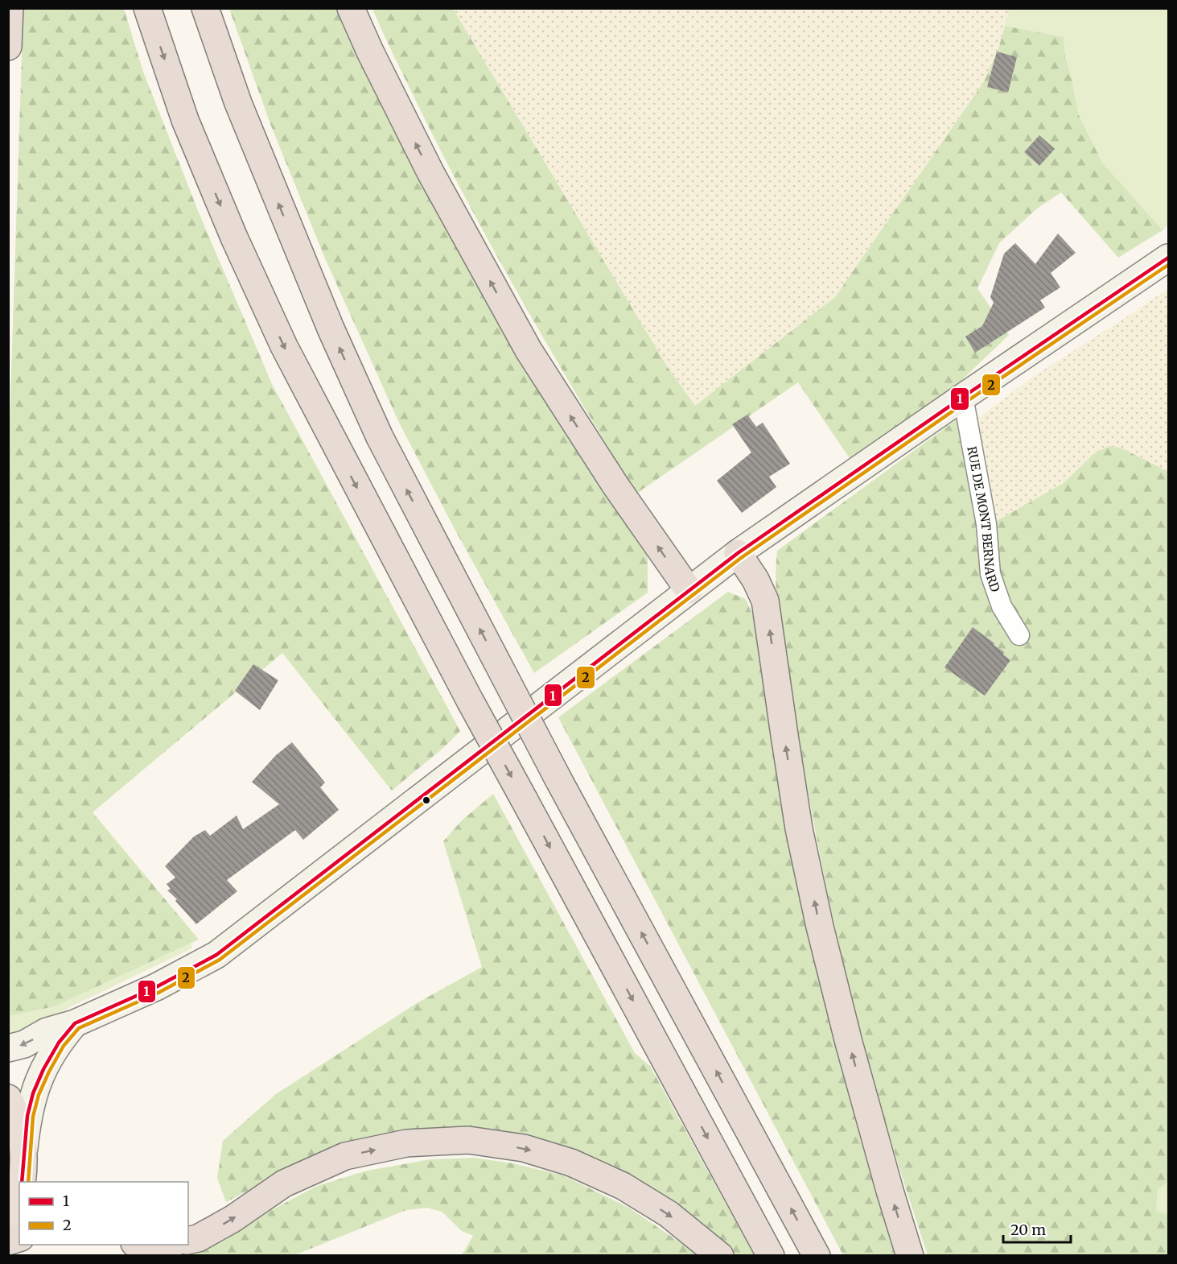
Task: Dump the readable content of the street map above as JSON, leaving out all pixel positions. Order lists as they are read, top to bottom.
{
  "streets": {
    "street": ["RUE DE MONT BERNARD"]
  },
  "lines": ["transit line 1", "transit line 2"],
  "legend": ["1", "2"],
  "scale_bar": "20 m"
}
